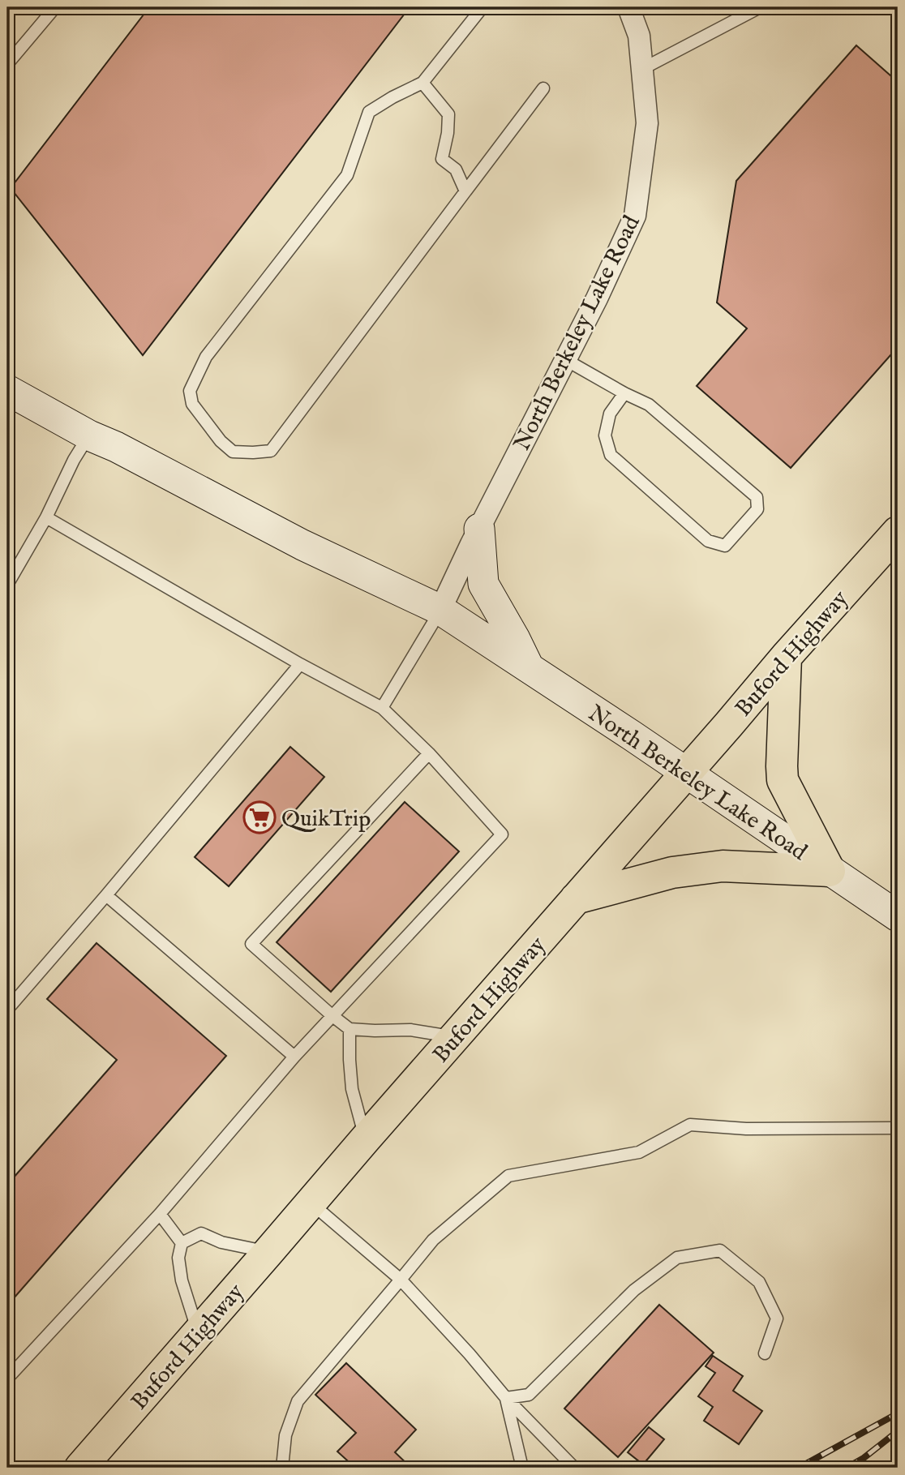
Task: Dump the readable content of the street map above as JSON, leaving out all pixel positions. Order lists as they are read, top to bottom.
{
  "streets": {
    "main road": ["Buford Highway"],
    "street": ["North Berkeley Lake Road"]
  },
  "crossings": [
    ["North Berkeley Lake Road", "Buford Highway"]
  ],
  "places": {
    "supermarket": ["QuikTrip"]
  }
}
